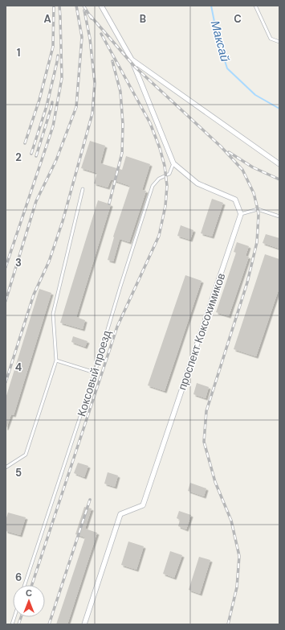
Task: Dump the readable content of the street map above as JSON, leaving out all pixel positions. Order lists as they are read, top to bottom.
{
  "streets": {
    "street": ["проспект Коксохимиков"],
    "lane": ["Коксовый проезд"]
  },
  "water": ["Максай"],
  "north": "top",
  "grid": {
    "columns": ["A", "B", "C"],
    "rows": [
      "1",
      "2",
      "3",
      "4",
      "5",
      "6"
    ]
  }
}
